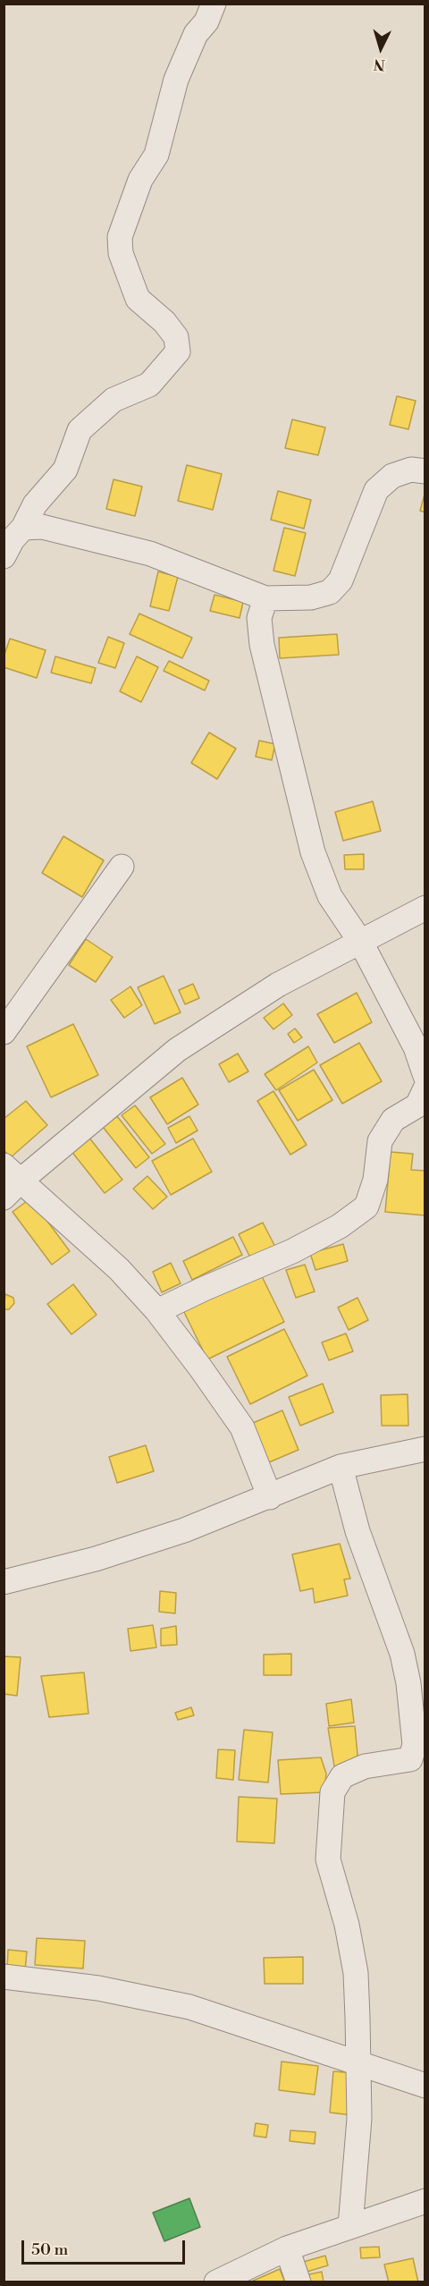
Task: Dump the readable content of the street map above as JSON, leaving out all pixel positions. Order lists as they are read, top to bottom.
{
  "scale_bar": "50 m",
  "north": "bottom"
}
